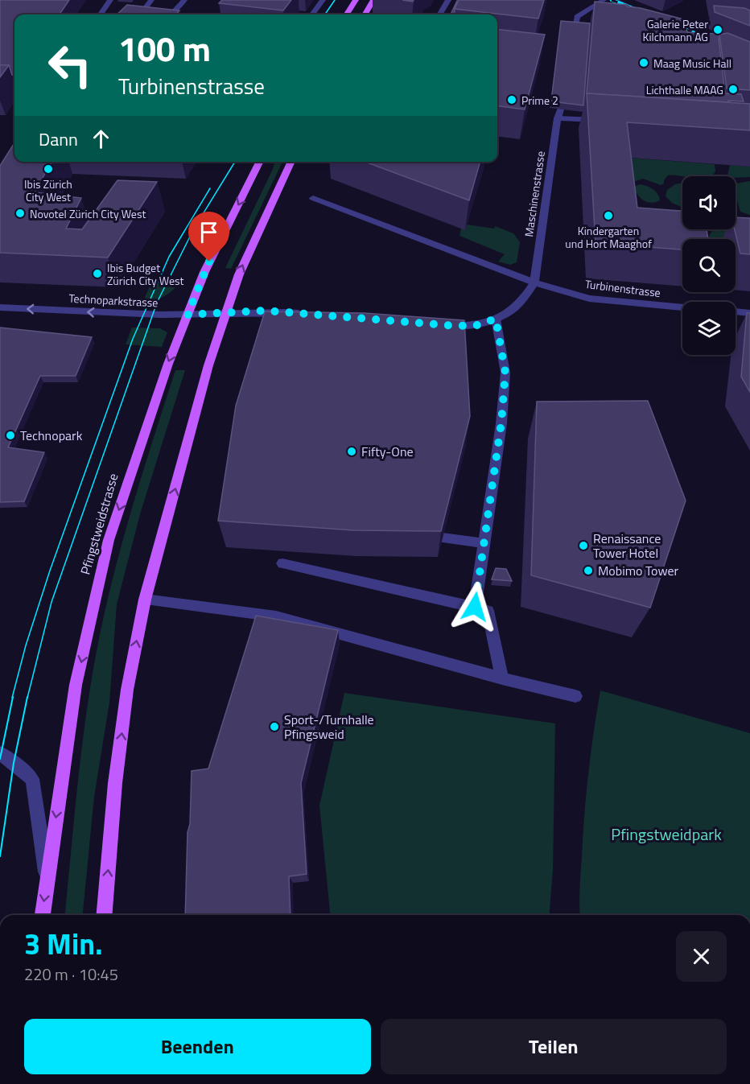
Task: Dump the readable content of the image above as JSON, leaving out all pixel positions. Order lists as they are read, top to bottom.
{
  "streets": {
    "main road": ["Pfingstweidstrasse"],
    "street": ["Maschinenstrasse", "Turbinenstrasse", "Technoparkstrasse"]
  },
  "crossings": [
    ["Maschinenstrasse", "Turbinenstrasse"],
    ["Technoparkstrasse", "Pfingstweidstrasse"]
  ],
  "one_way": ["Technoparkstrasse"],
  "parks": ["Pfingstweidpark"],
  "places": [
    "Galerie Peter Kilchmann AG",
    "Maag Music Hall",
    "Lichthalle MAAG",
    "Prime 2",
    "Ibis Zürich City West",
    "Novotel Zürich City West",
    "Kindergarten und Hort Maaghof",
    "Ibis Budget Zürich City West",
    "Technopark",
    "Fifty-One",
    "Renaissance Tower Hotel",
    "Mobimo Tower",
    "Sport-/Turnhalle Pfingsweid"
  ],
  "page": {
    "turn": ["100 m", "Turbinenstrasse"],
    "then": "Dann",
    "heading": ["3 Min.", "220 m · 10:45"],
    "buttons": ["Beenden", "Teilen"]
  }
}
